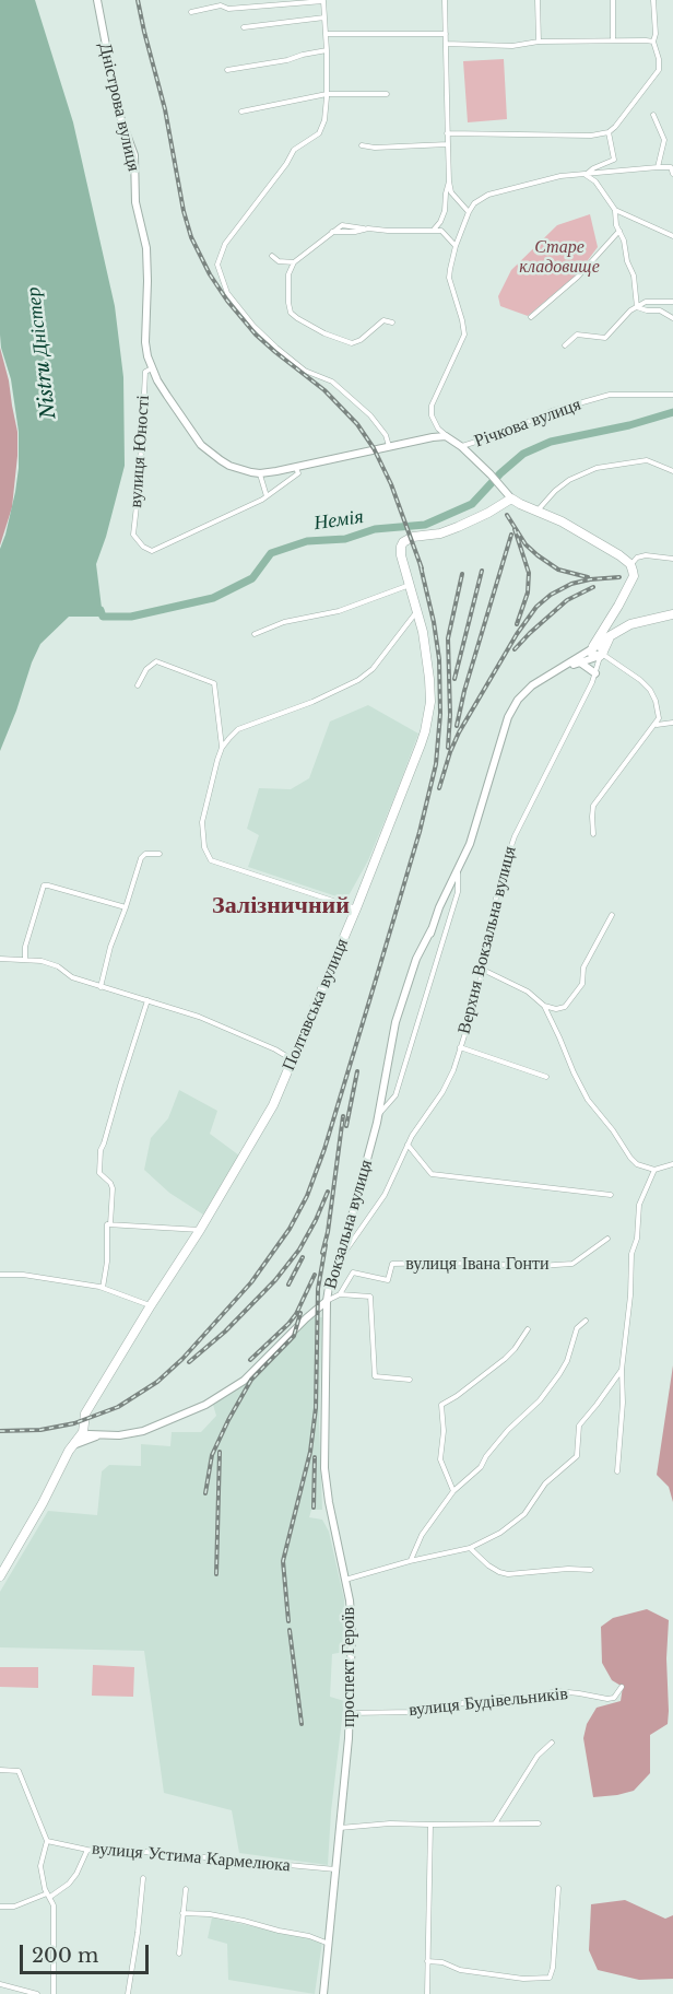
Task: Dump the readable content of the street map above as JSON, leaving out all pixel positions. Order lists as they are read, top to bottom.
{
  "streets": {
    "highway": ["Полтавська вулиця", "Вокзальна вулиця"],
    "main road": ["Дністрова вулиця", "вулиця Юності", "проспект Героїв"],
    "street": [
      "Річкова вулиця",
      "Верхня Вокзальна вулиця",
      "вулиця Івана Гонти",
      "вулиця Будівельників",
      "вулиця Устима Кармелюка"
    ]
  },
  "crossings": [
    ["Дністрова вулиця", "вулиця Юності"],
    ["Верхня Вокзальна вулиця", "Вокзальна вулиця"],
    ["Полтавська вулиця", "Вокзальна вулиця"],
    ["Вокзальна вулиця", "вулиця Івана Гонти"],
    ["Вокзальна вулиця", "проспект Героїв"],
    ["вулиця Івана Гонти", "проспект Героїв"],
    ["проспект Героїв", "вулиця Будівельників"],
    ["проспект Героїв", "вулиця Устима Кармелюка"]
  ],
  "districts": ["Залізничний"],
  "water": ["Nistru Дністер", "Немія"],
  "parks": ["Старе кладовище"],
  "scale_bar": "200 m"
}
